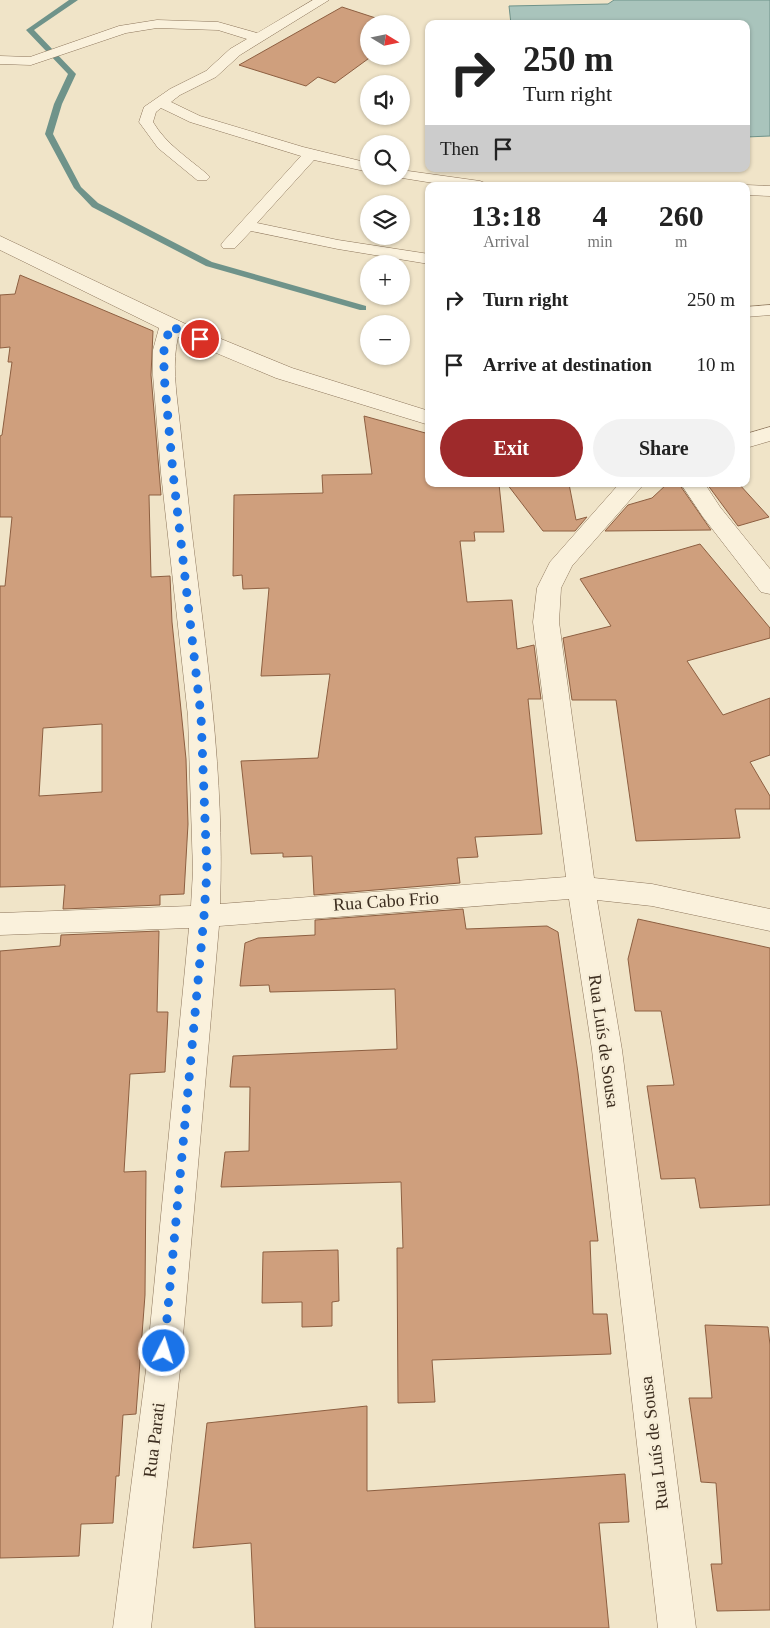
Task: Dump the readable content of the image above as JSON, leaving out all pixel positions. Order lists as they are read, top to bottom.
{
  "streets": {
    "street": ["Rua Cabo Frio", "Rua Luís de Sousa", "Rua Parati"]
  },
  "crossings": [
    ["Rua Cabo Frio", "Rua Luís de Sousa"],
    ["Rua Cabo Frio", "Rua Parati"]
  ],
  "north": "right",
  "page": {
    "map_buttons": ["+", "−"],
    "turn": ["250 m", "Turn right"],
    "then": "Then",
    "eta": [
      "13:18",
      "Arrival",
      "4",
      "min",
      "260",
      "m"
    ],
    "list": [
      {
        "name": "Turn right",
        "value": "250 m"
      },
      {
        "name": "Arrive at destination",
        "value": "10 m"
      }
    ],
    "buttons": ["Exit", "Share"]
  }
}
